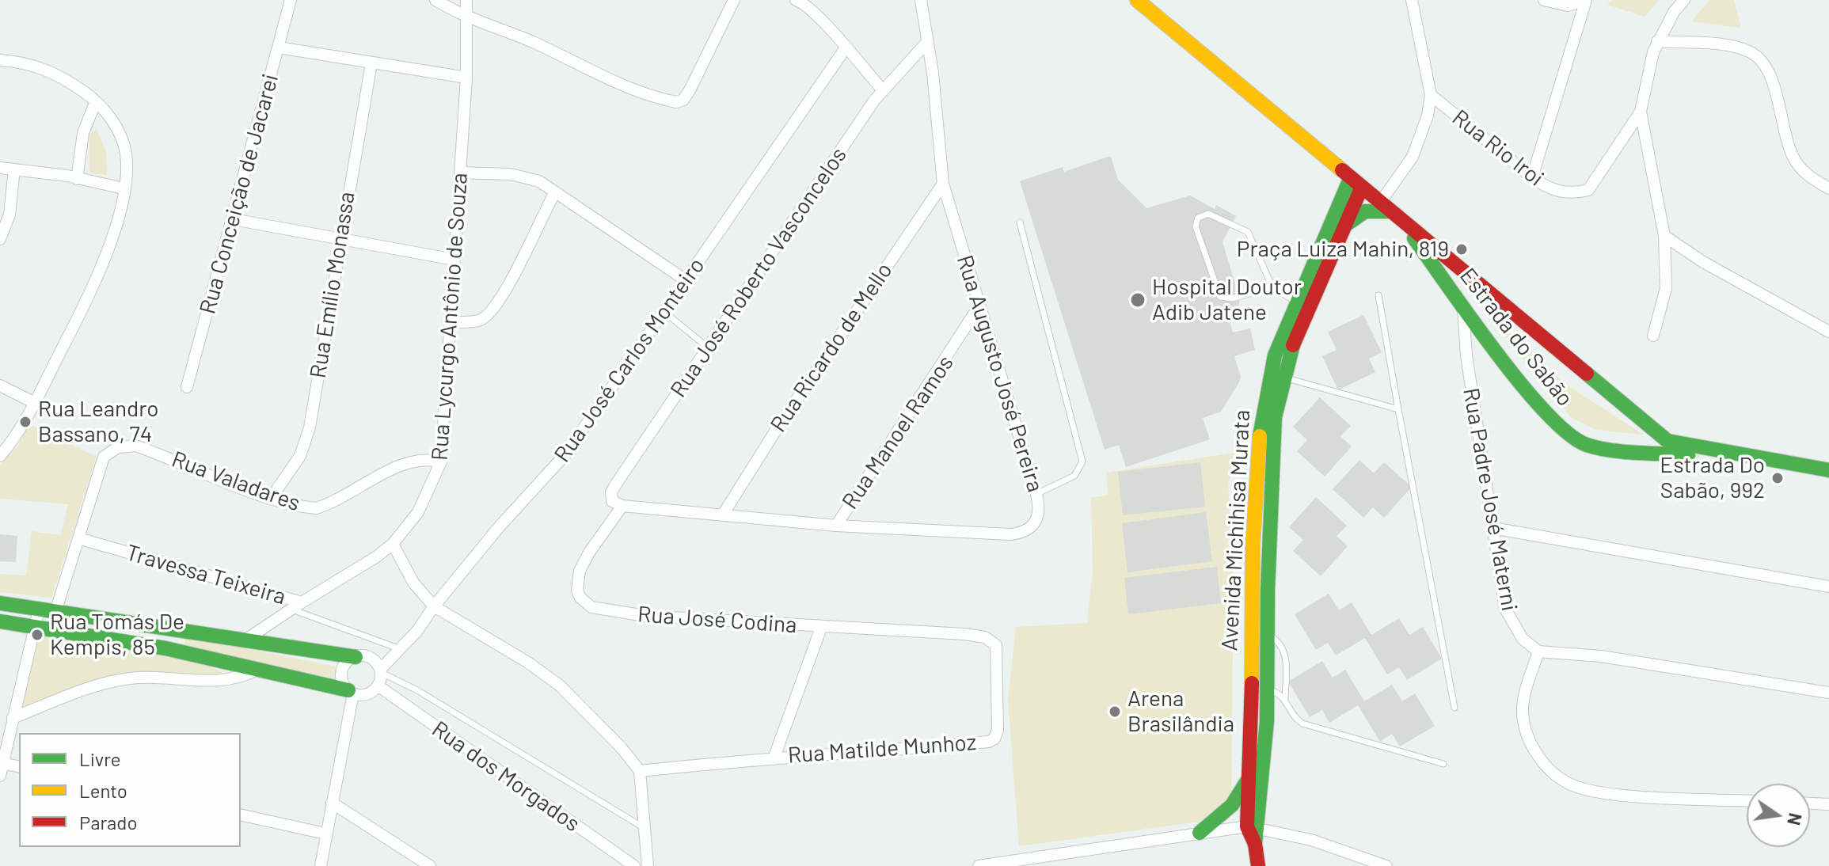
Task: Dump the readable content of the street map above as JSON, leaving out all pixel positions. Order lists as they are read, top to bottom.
{
  "streets": {
    "street": [
      "Rua Rio Iroi",
      "Rua Conceição de Jacarei",
      "Rua José Roberto Vasconcelos",
      "Rua Emílio Monassa",
      "Rua Lycurgo Antônio de Souza",
      "Estrada do Sabão",
      "Rua Ricardo de Mello",
      "Rua José Carlos Monteiro",
      "Rua Augusto José Pereira",
      "Rua Manoel Ramos",
      "Rua Valadares",
      "Rua Padre José Materni",
      "Avenida Michihisa Murata",
      "Travessa Teixeira",
      "Rua José Codina",
      "Rua Matilde Munhoz",
      "Rua dos Morgados"
    ]
  },
  "crossings": [
    ["Rua José Roberto Vasconcelos", "Rua Augusto José Pereira"],
    ["Rua José Roberto Vasconcelos", "Rua José Codina"],
    ["Rua Emílio Monassa", "Rua Valadares"],
    ["Rua Lycurgo Antônio de Souza", "Rua Valadares"],
    ["Rua Lycurgo Antônio de Souza", "Travessa Teixeira"],
    ["Estrada do Sabão", "Rua Padre José Materni"],
    ["Estrada do Sabão", "Avenida Michihisa Murata"],
    ["Rua Ricardo de Mello", "Rua Augusto José Pereira"],
    ["Rua José Carlos Monteiro", "Rua dos Morgados"],
    ["Rua Augusto José Pereira", "Rua Manoel Ramos"],
    ["Rua Augusto José Pereira", "Rua José Codina"],
    ["Rua Valadares", "Travessa Teixeira"],
    ["Rua José Codina", "Rua Matilde Munhoz"]
  ],
  "places": [
    "Praça Luiza Mahin, 819",
    "Hospital Doutor Adib Jatene",
    "Rua Leandro Bassano, 74",
    "Estrada Do Sabão, 992",
    "Rua Tomás De Kempis, 85",
    "Arena Brasilândia"
  ],
  "legend": ["Livre", "Lento", "Parado"],
  "north": "right"
}
